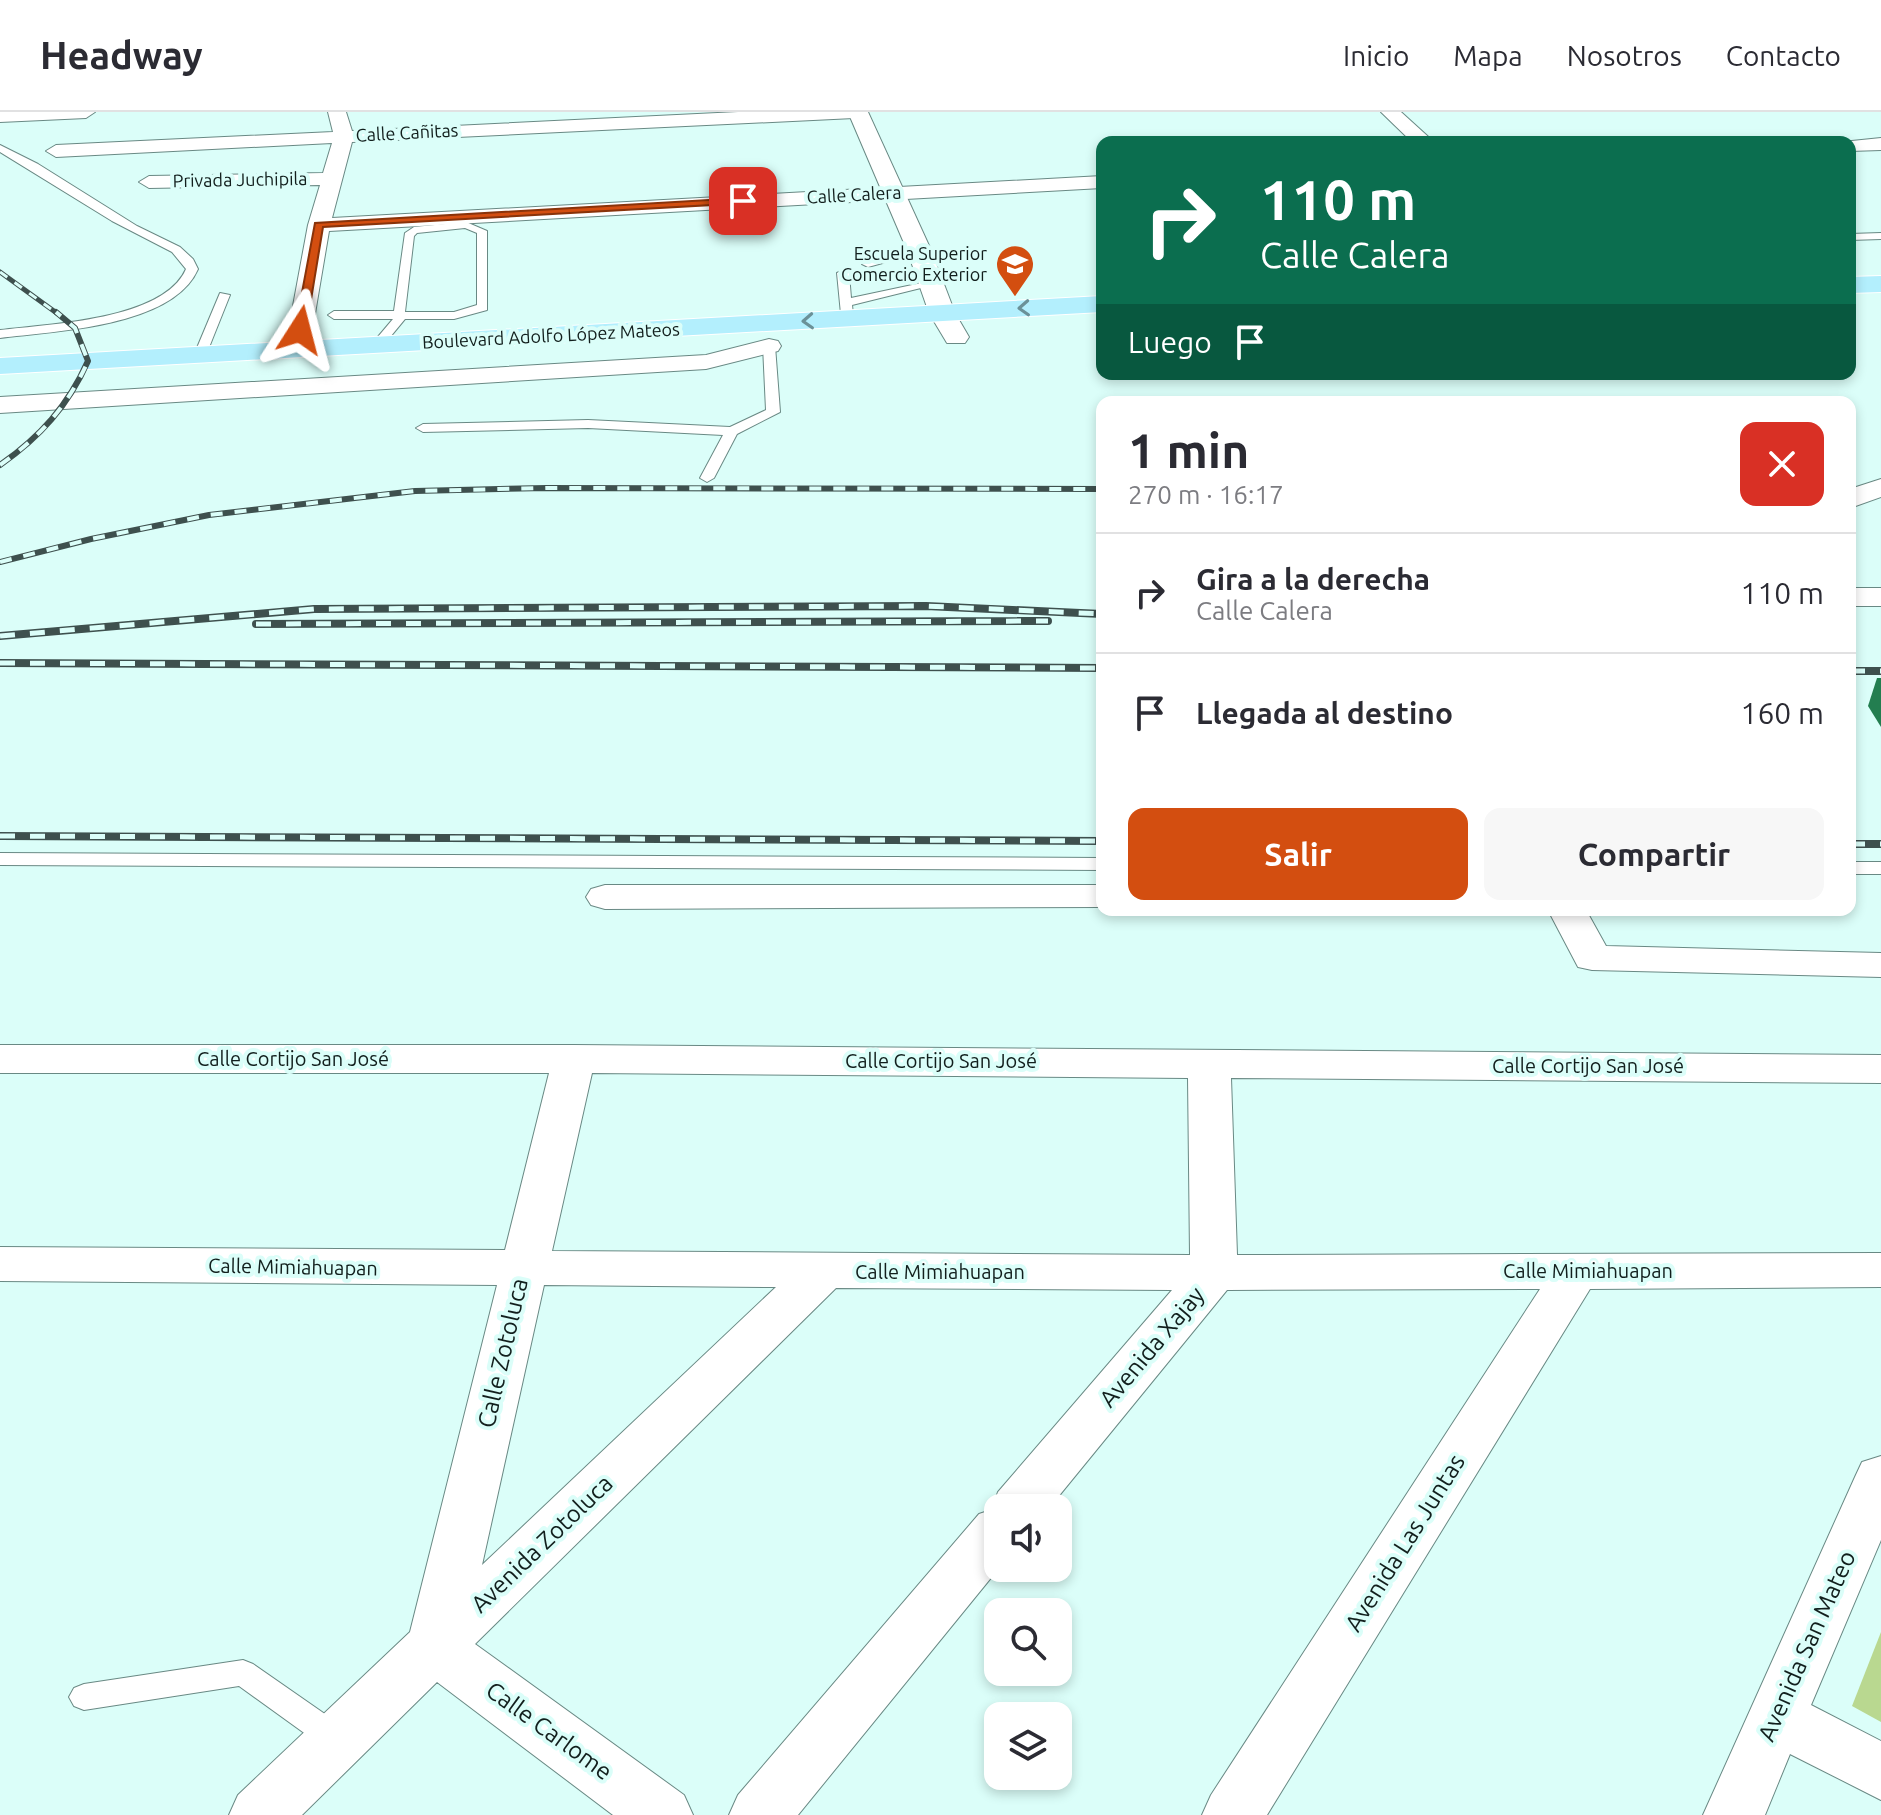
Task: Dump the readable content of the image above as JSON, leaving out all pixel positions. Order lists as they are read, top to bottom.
{
  "streets": {
    "main road": ["Boulevard Adolfo López Mateos"],
    "street": [
      "Calle Cañitas",
      "Privada Juchipila",
      "Calle Calera",
      "Calle Cortijo San José",
      "Calle Mimiahuapan",
      "Avenida Xajay",
      "Calle Zotoluca",
      "Avenida Las Juntas",
      "Avenida Zotoluca",
      "Avenida San Mateo",
      "Calle Carlome"
    ]
  },
  "crossings": [
    ["Calle Cortijo San José", "Avenida Xajay"],
    ["Calle Cortijo San José", "Calle Zotoluca"],
    ["Calle Mimiahuapan", "Avenida Xajay"],
    ["Calle Mimiahuapan", "Calle Zotoluca"],
    ["Calle Mimiahuapan", "Avenida Las Juntas"],
    ["Calle Mimiahuapan", "Avenida Zotoluca"],
    ["Calle Zotoluca", "Avenida Zotoluca"],
    ["Calle Zotoluca", "Calle Carlome"],
    ["Avenida Zotoluca", "Calle Carlome"]
  ],
  "places": {
    "school or university": ["Escuela Superior Comercio Exterior"]
  },
  "page": {
    "header": "Headway",
    "nav": [
      "Inicio",
      "Mapa",
      "Nosotros",
      "Contacto"
    ],
    "turn": ["110 m", "Calle Calera"],
    "then": "Luego",
    "heading": ["1 min", "270 m · 16:17"],
    "list": [
      {
        "name": "Gira a la derecha",
        "note": "Calle Calera",
        "value": "110 m"
      },
      {
        "name": "Llegada al destino",
        "value": "160 m"
      }
    ],
    "buttons": ["Salir", "Compartir"]
  }
}
